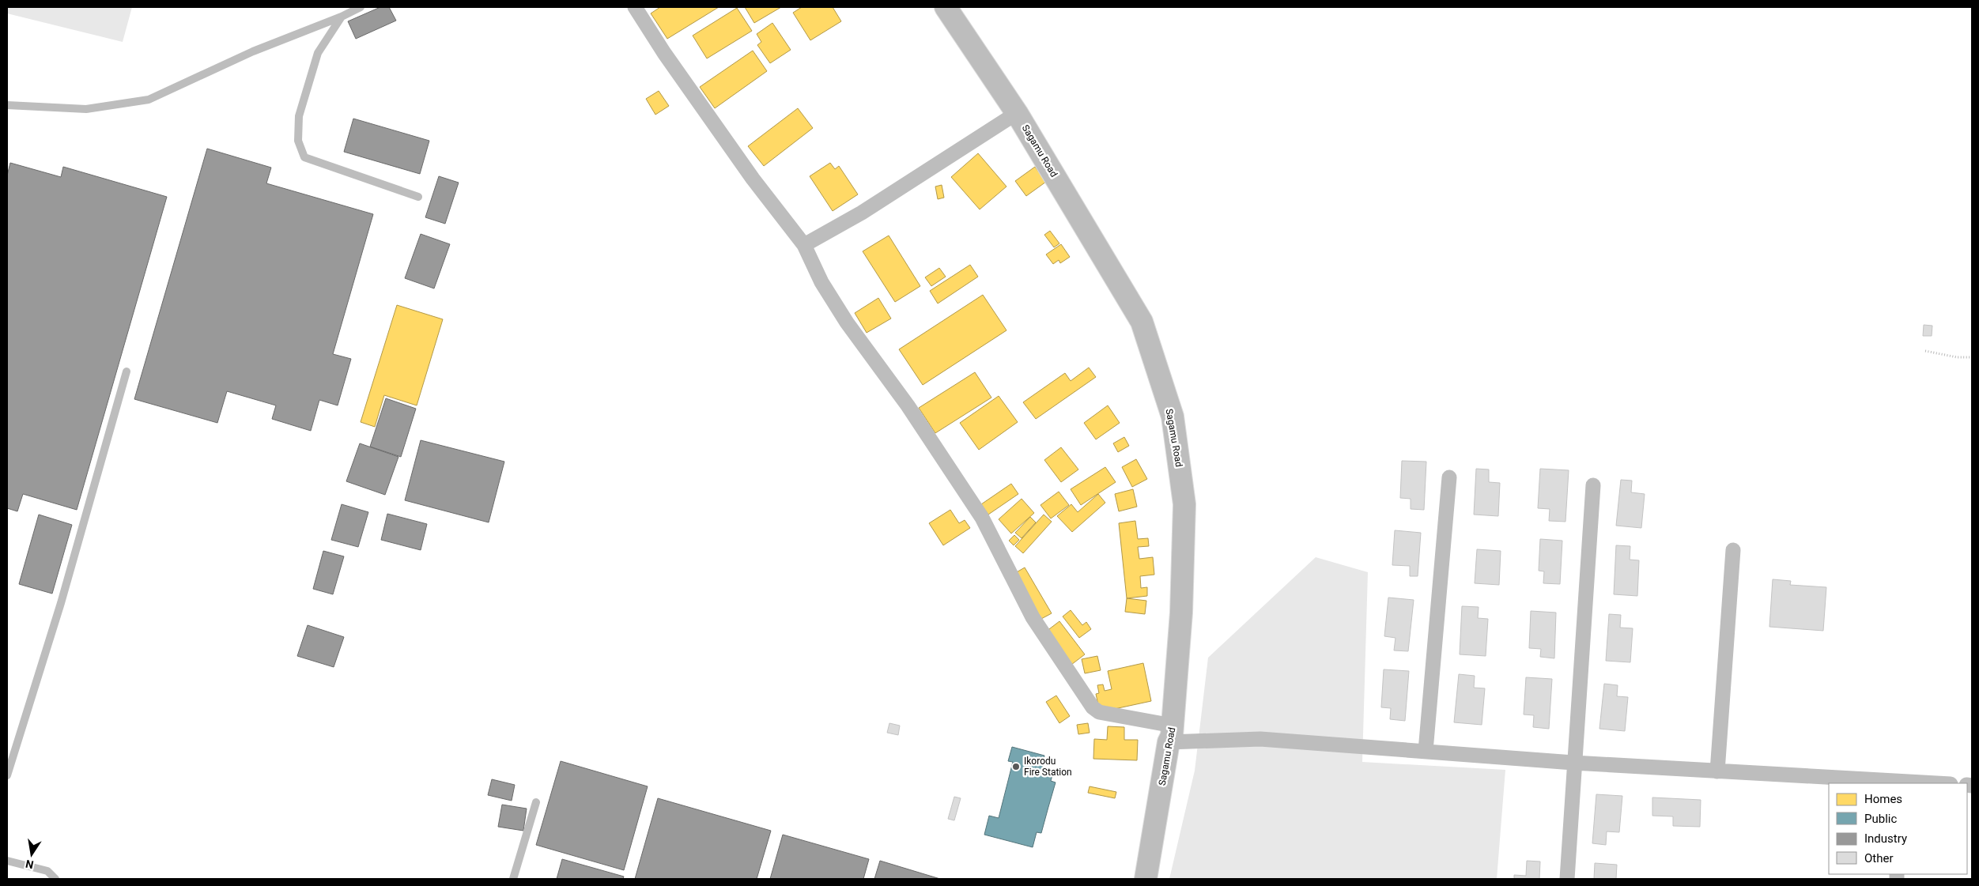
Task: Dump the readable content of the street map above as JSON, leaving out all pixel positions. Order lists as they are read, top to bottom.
{
  "streets": {
    "highway": ["Sagamu Road"]
  },
  "places": ["Ikorodu Fire Station"],
  "legend": [
    "Homes",
    "Public",
    "Industry",
    "Other"
  ],
  "north": "bottom"
}
